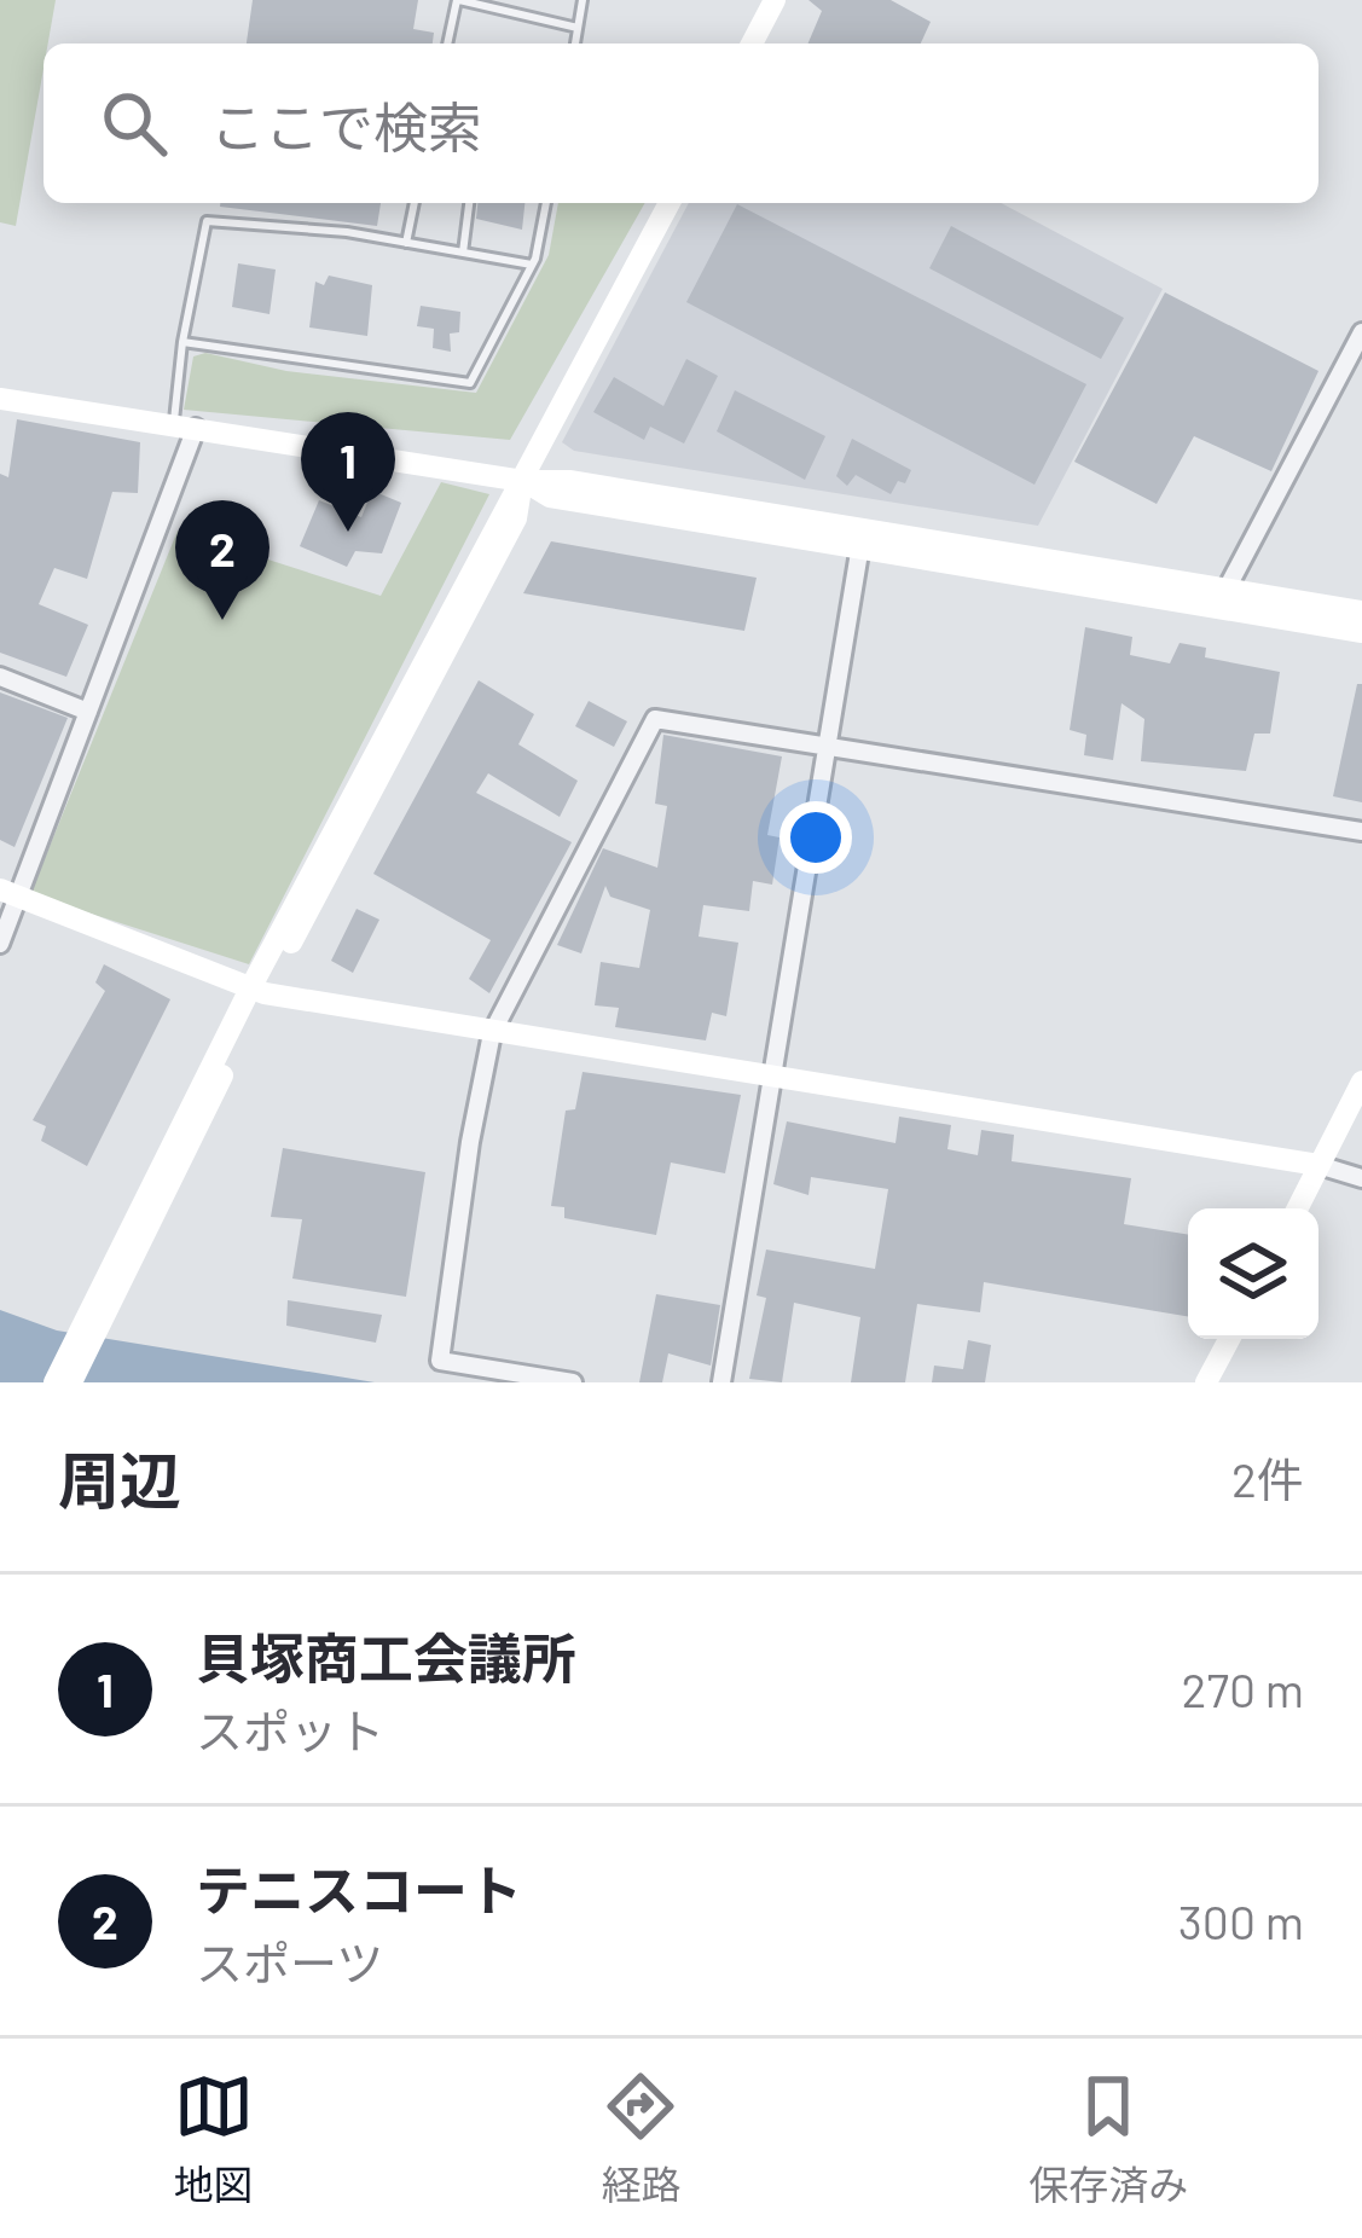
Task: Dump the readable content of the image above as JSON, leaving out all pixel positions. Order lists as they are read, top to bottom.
{
  "page": {
    "search": "ここで検索",
    "pins": ["1", "2"],
    "heading": ["周辺", "2件"],
    "list": [
      {
        "mark": "1",
        "name": "貝塚商工会議所",
        "note": "スポット",
        "value": "270 m"
      },
      {
        "mark": "2",
        "name": "テニスコート",
        "note": "スポーツ",
        "value": "300 m"
      }
    ],
    "nav": ["地図", "経路", "保存済み"]
  }
}
